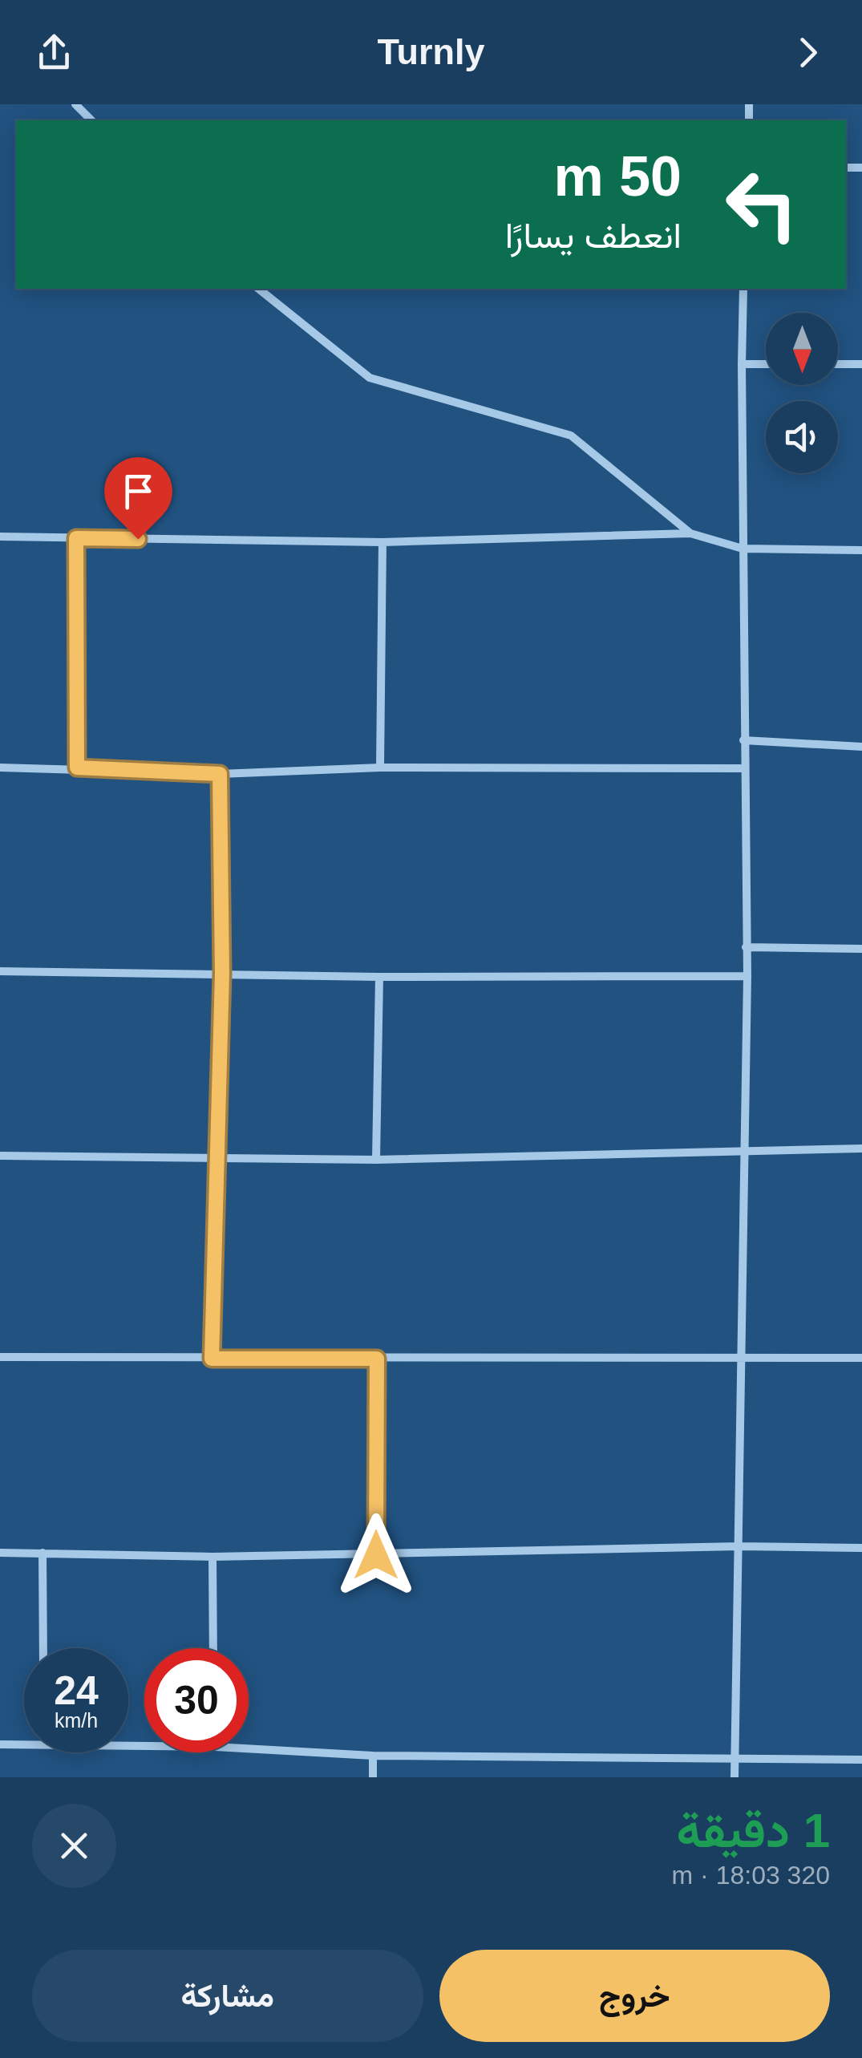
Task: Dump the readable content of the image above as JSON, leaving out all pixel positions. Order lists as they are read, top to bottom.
{
  "north": "bottom",
  "page": {
    "header": "Turnly",
    "turn": ["50 m", "انعطف يسارًا"],
    "speed": "24 km/h",
    "limit": "30",
    "heading": ["1 دقيقة", "320 m · 18:03"],
    "buttons": ["خروج", "مشاركة"]
  }
}
